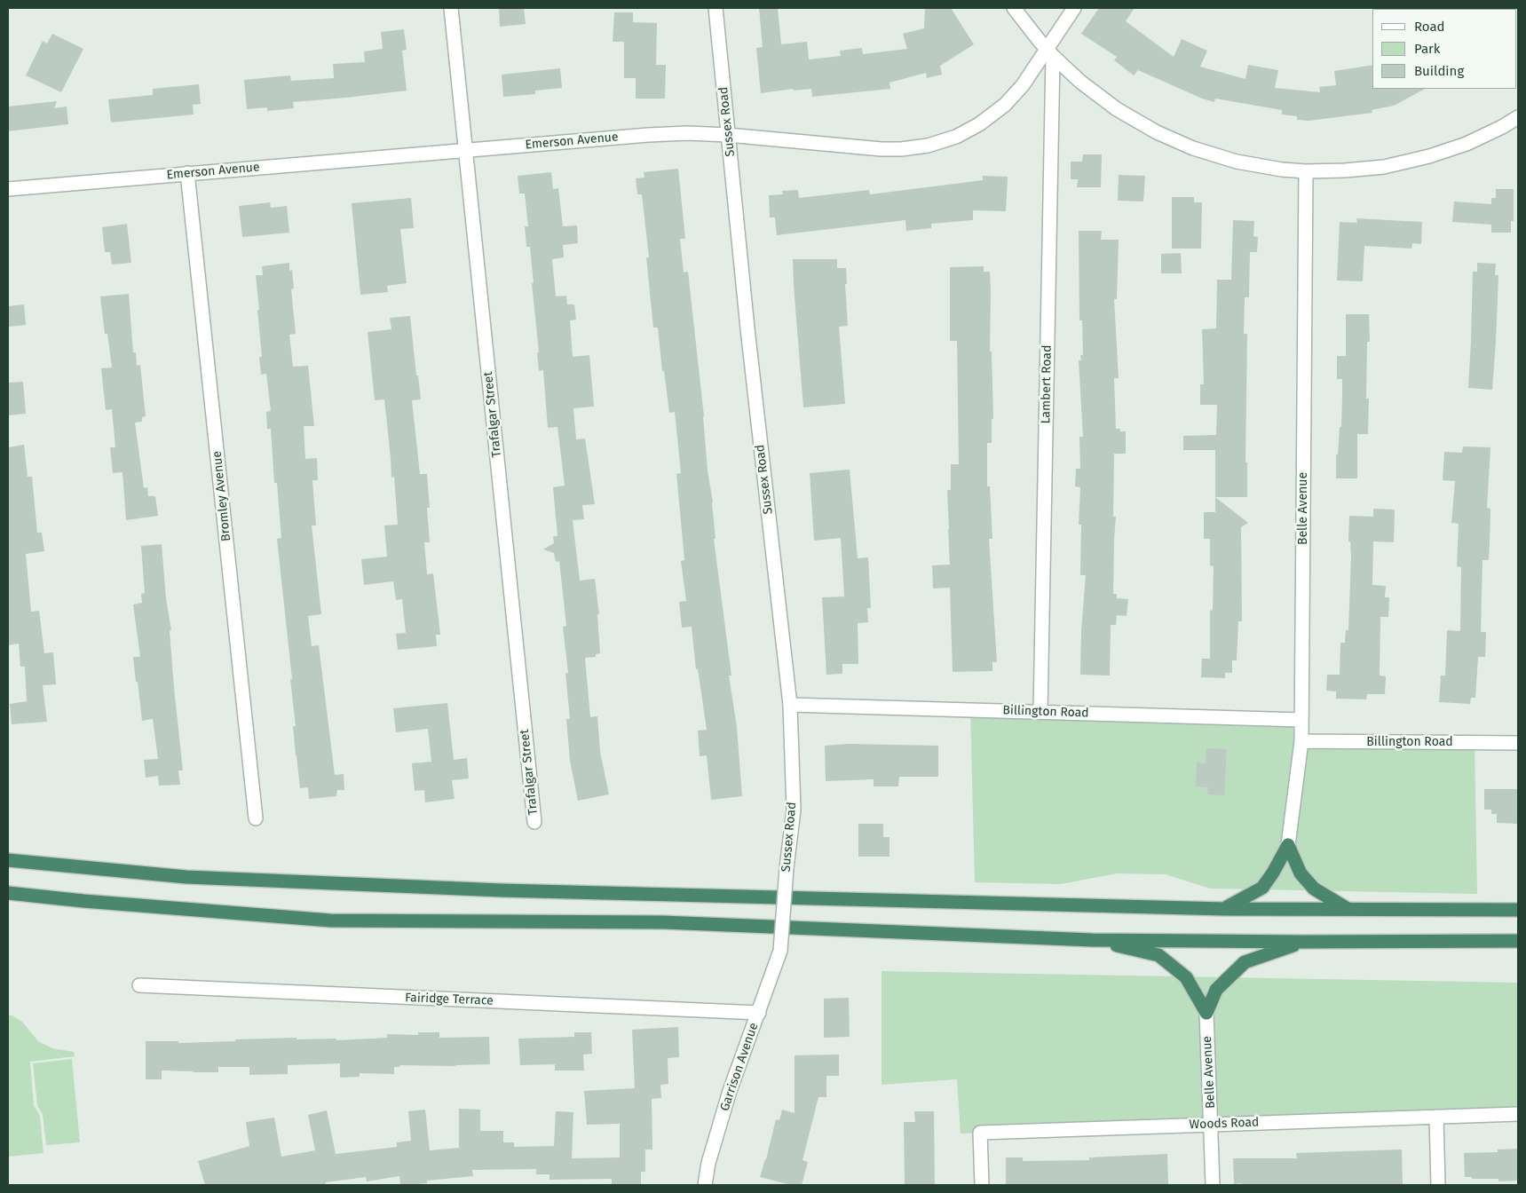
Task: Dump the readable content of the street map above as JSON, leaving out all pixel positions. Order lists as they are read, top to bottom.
{
  "streets": {
    "street": [
      "Sussex Road",
      "Emerson Avenue",
      "Lambert Road",
      "Trafalgar Street",
      "Bromley Avenue",
      "Belle Avenue",
      "Billington Road",
      "Fairidge Terrace",
      "Garrison Avenue",
      "Woods Road"
    ]
  },
  "crossings": [
    ["Sussex Road", "Emerson Avenue"],
    ["Sussex Road", "Billington Road"],
    ["Sussex Road", "Garrison Avenue"],
    ["Emerson Avenue", "Lambert Road"],
    ["Emerson Avenue", "Trafalgar Street"],
    ["Emerson Avenue", "Bromley Avenue"],
    ["Lambert Road", "Billington Road"],
    ["Belle Avenue", "Billington Road"],
    ["Belle Avenue", "Woods Road"],
    ["Fairidge Terrace", "Garrison Avenue"]
  ],
  "legend": ["Road", "Park", "Building"]
}
